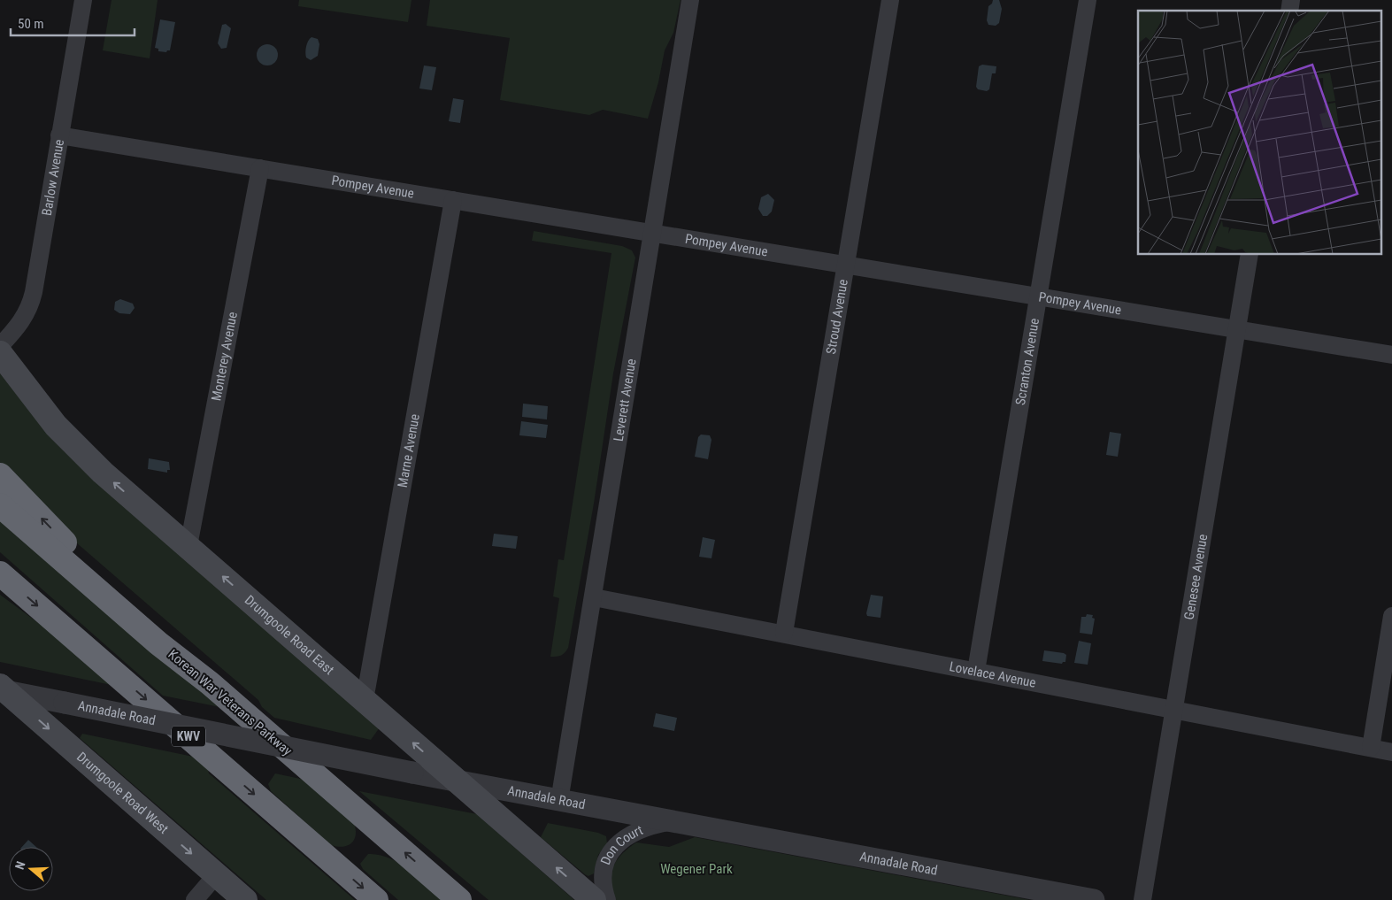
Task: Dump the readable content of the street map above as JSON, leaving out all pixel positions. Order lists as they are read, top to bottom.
{
  "streets": {
    "highway": ["Korean War Veterans Parkway", "KWV"],
    "main road": ["Drumgoole Road East", "Drumgoole Road West"],
    "street": [
      "Barlow Avenue",
      "Pompey Avenue",
      "Stroud Avenue",
      "Monterey Avenue",
      "Scranton Avenue",
      "Leverett Avenue",
      "Marne Avenue",
      "Genesee Avenue",
      "Lovelace Avenue",
      "Annadale Road",
      "Don Court"
    ]
  },
  "crossings": [
    ["Barlow Avenue", "Pompey Avenue"],
    ["Pompey Avenue", "Stroud Avenue"],
    ["Pompey Avenue", "Monterey Avenue"],
    ["Pompey Avenue", "Scranton Avenue"],
    ["Pompey Avenue", "Leverett Avenue"],
    ["Pompey Avenue", "Marne Avenue"],
    ["Pompey Avenue", "Genesee Avenue"],
    ["Stroud Avenue", "Lovelace Avenue"],
    ["Monterey Avenue", "Drumgoole Road East"],
    ["Scranton Avenue", "Lovelace Avenue"],
    ["Leverett Avenue", "Lovelace Avenue"],
    ["Leverett Avenue", "Annadale Road"],
    ["Marne Avenue", "Drumgoole Road East"],
    ["Genesee Avenue", "Lovelace Avenue"],
    ["Drumgoole Road East", "Annadale Road"],
    ["Annadale Road", "Drumgoole Road West"],
    ["Annadale Road", "Don Court"]
  ],
  "one_way": ["Drumgoole Road East", "Drumgoole Road West"],
  "parks": ["Wegener Park"],
  "scale_bar": "50 m",
  "north": "left"
}
